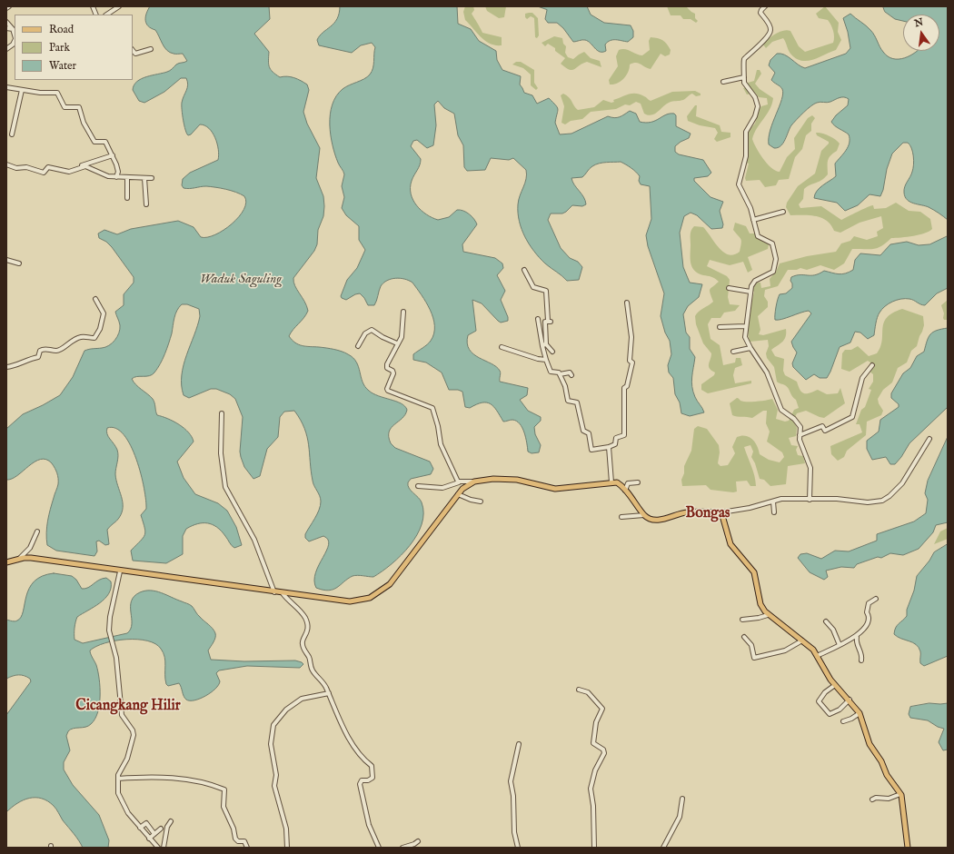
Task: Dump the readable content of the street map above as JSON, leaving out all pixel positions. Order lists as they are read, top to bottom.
{
  "districts": ["Bongas", "Cicangkang Hilir"],
  "water": ["Waduk Saguling"],
  "legend": ["Road", "Park", "Water"],
  "north": "top"
}
